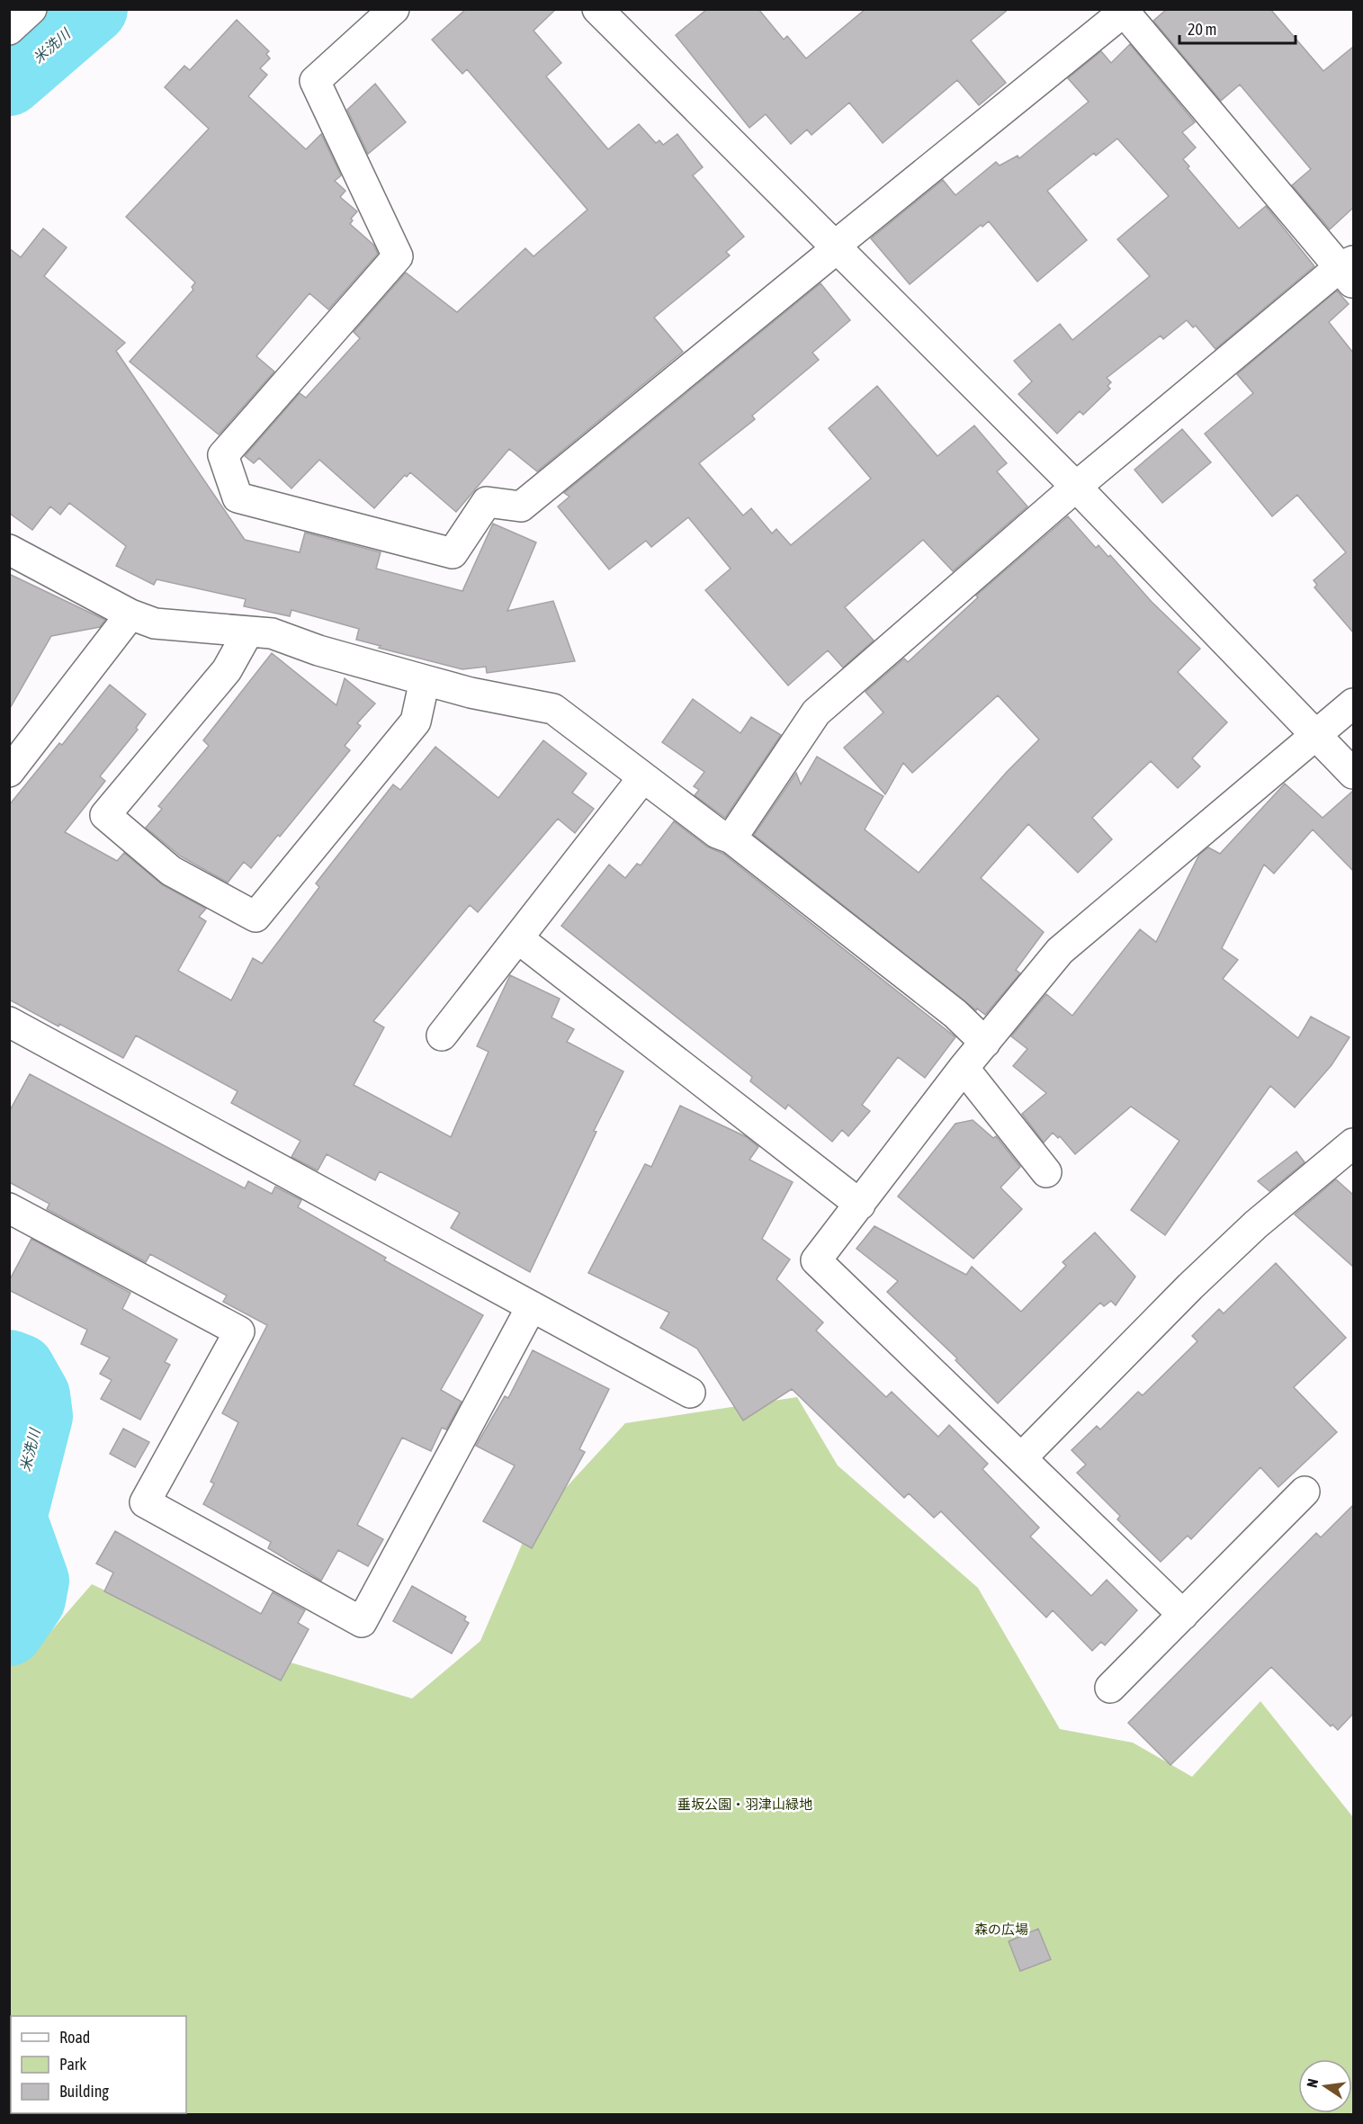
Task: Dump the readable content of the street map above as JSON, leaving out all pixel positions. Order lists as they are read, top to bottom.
{
  "water": ["米洗川"],
  "parks": ["垂坂公園・羽津山緑地", "森の広場"],
  "legend": ["Road", "Park", "Building"],
  "scale_bar": "20 m",
  "north": "left"
}
